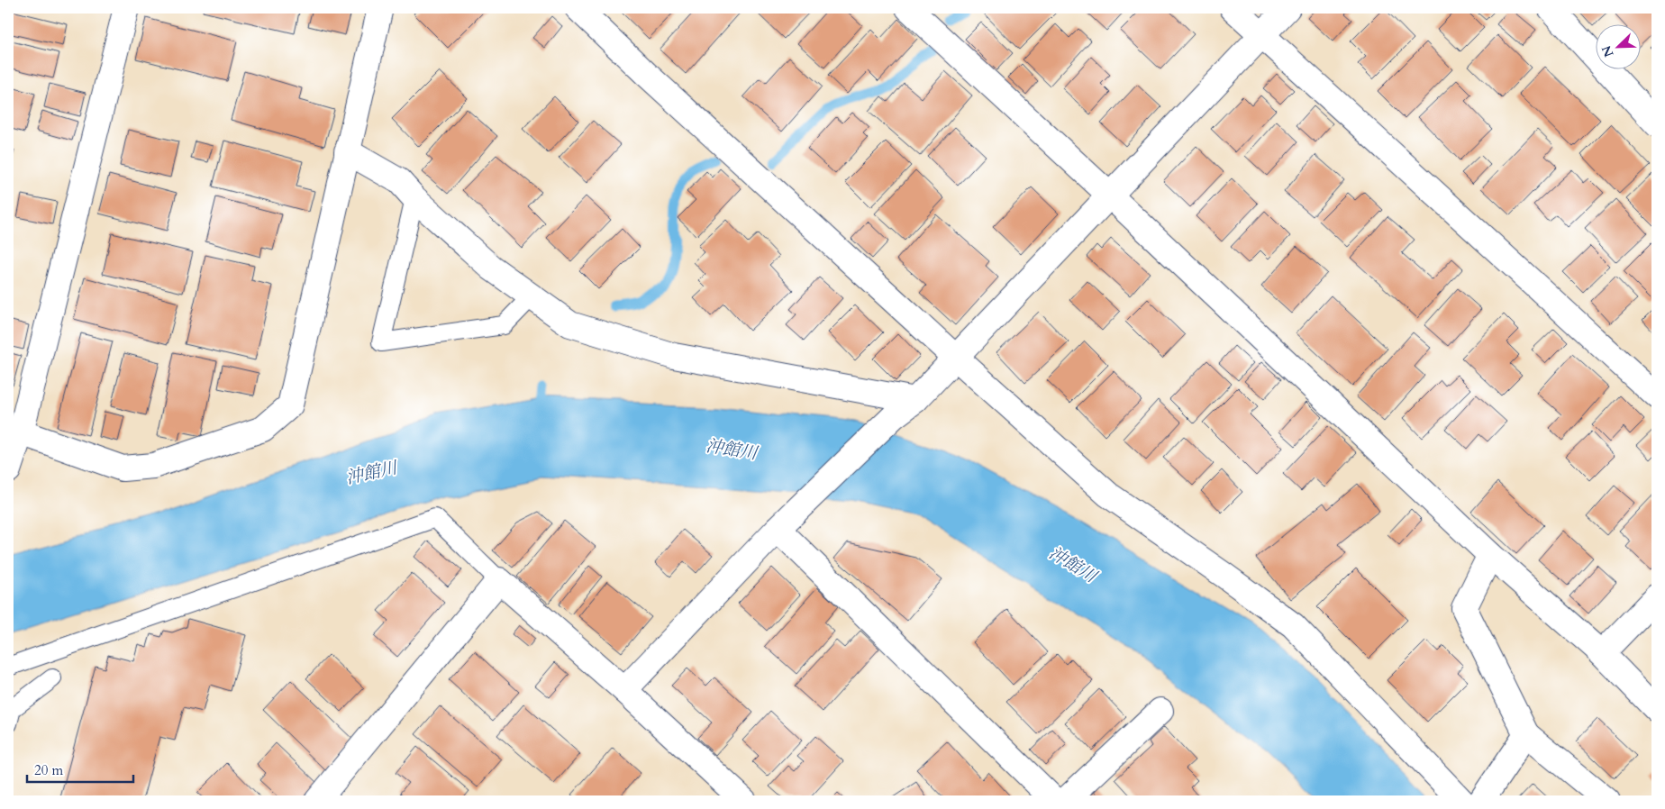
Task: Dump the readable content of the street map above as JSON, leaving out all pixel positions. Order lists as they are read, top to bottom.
{
  "water": ["沖館川"],
  "scale_bar": "20 m",
  "north": "bottom left"
}
